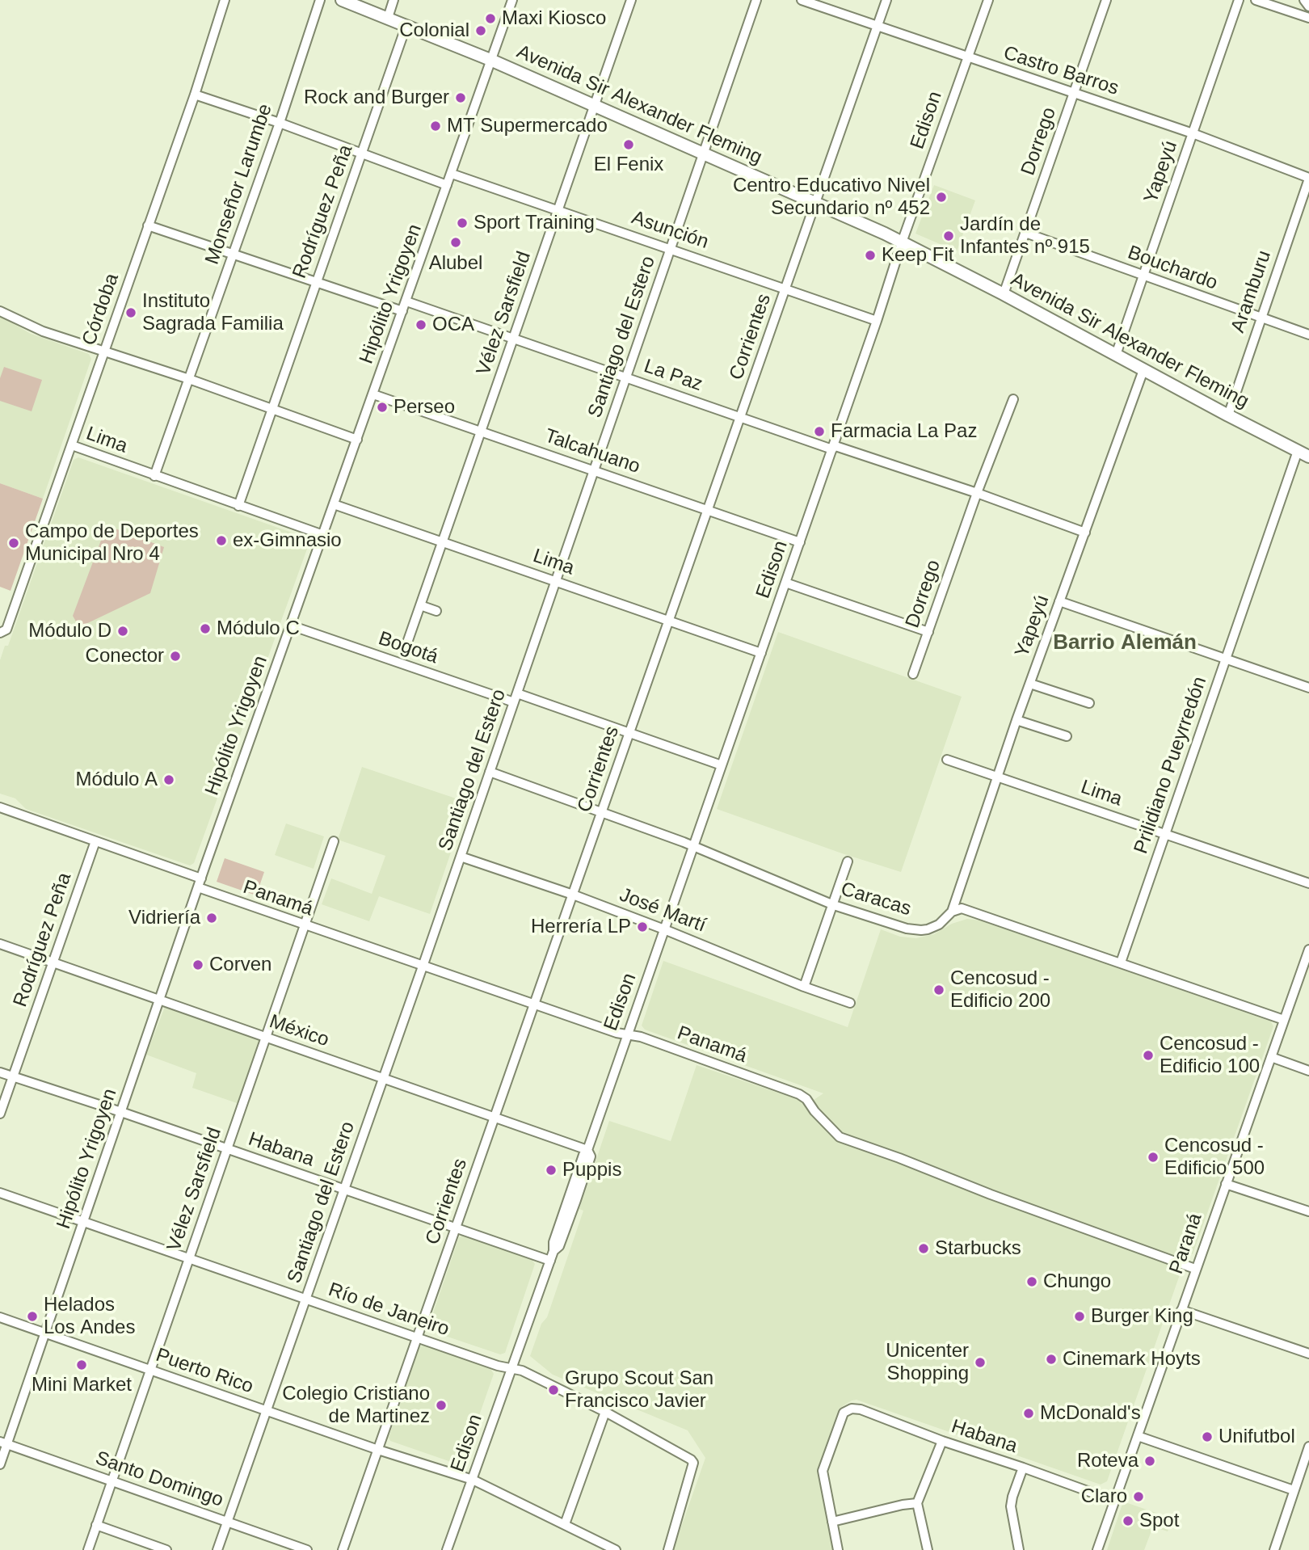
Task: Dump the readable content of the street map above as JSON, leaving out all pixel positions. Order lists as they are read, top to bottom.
{
  "streets": {
    "main road": ["Avenida Sir Alexander Fleming"],
    "street": [
      "Castro Barros",
      "Edison",
      "Dorrego",
      "Yapeyú",
      "Monseñor Larumbe",
      "Rodríguez Peña",
      "Asunción",
      "Bouchardo",
      "Aramburu",
      "Hipólito Yrigoyen",
      "Córdoba",
      "Vélez Sarsfield",
      "Santiago del Estero",
      "Corrientes",
      "La Paz",
      "Lima",
      "Talcahuano",
      "Bogotá",
      "Prilidiano Pueyrredón",
      "Panamá",
      "Caracas",
      "José Martí",
      "México",
      "Habana",
      "Paraná",
      "Río de Janeiro",
      "Puerto Rico",
      "Santo Domingo"
    ]
  },
  "crossings": [
    ["Castro Barros", "Edison"],
    ["Castro Barros", "Dorrego"],
    ["Castro Barros", "Yapeyú"],
    ["Castro Barros", "Aramburu"],
    ["Castro Barros", "Corrientes"],
    ["Avenida Sir Alexander Fleming", "Edison"],
    ["Avenida Sir Alexander Fleming", "Dorrego"],
    ["Avenida Sir Alexander Fleming", "Yapeyú"],
    ["Avenida Sir Alexander Fleming", "Rodríguez Peña"],
    ["Avenida Sir Alexander Fleming", "Aramburu"],
    ["Avenida Sir Alexander Fleming", "Hipólito Yrigoyen"],
    ["Avenida Sir Alexander Fleming", "Vélez Sarsfield"],
    ["Avenida Sir Alexander Fleming", "Santiago del Estero"],
    ["Avenida Sir Alexander Fleming", "Corrientes"],
    ["Avenida Sir Alexander Fleming", "Prilidiano Pueyrredón"],
    ["Edison", "Asunción"],
    ["Edison", "La Paz"],
    ["Edison", "Lima"],
    ["Edison", "Talcahuano"],
    ["Edison", "Bogotá"],
    ["Edison", "Panamá"],
    ["Edison", "Caracas"],
    ["Edison", "José Martí"],
    ["Edison", "México"],
    ["Edison", "Habana"],
    ["Edison", "Río de Janeiro"],
    ["Edison", "Puerto Rico"],
    ["Dorrego", "Bouchardo"],
    ["Dorrego", "La Paz"],
    ["Yapeyú", "Bouchardo"],
    ["Yapeyú", "La Paz"],
    ["Yapeyú", "Lima"],
    ["Yapeyú", "Caracas"],
    ["Monseñor Larumbe", "Lima"],
    ["Rodríguez Peña", "Lima"],
    ["Rodríguez Peña", "Panamá"],
    ["Rodríguez Peña", "México"],
    ["Rodríguez Peña", "Habana"],
    ["Asunción", "Hipólito Yrigoyen"],
    ["Asunción", "Vélez Sarsfield"],
    ["Asunción", "Santiago del Estero"],
    ["Asunción", "Corrientes"],
    ["Bouchardo", "Aramburu"],
    ["Hipólito Yrigoyen", "La Paz"],
    ["Hipólito Yrigoyen", "Lima"],
    ["Hipólito Yrigoyen", "Talcahuano"],
    ["Hipólito Yrigoyen", "Bogotá"],
    ["Hipólito Yrigoyen", "Panamá"],
    ["Hipólito Yrigoyen", "México"],
    ["Hipólito Yrigoyen", "Habana"],
    ["Hipólito Yrigoyen", "Río de Janeiro"],
    ["Hipólito Yrigoyen", "Puerto Rico"],
    ["Hipólito Yrigoyen", "Santo Domingo"],
    ["Córdoba", "Lima"],
    ["Vélez Sarsfield", "La Paz"],
    ["Vélez Sarsfield", "Lima"],
    ["Vélez Sarsfield", "Talcahuano"],
    ["Vélez Sarsfield", "Panamá"],
    ["Vélez Sarsfield", "México"],
    ["Vélez Sarsfield", "Habana"],
    ["Vélez Sarsfield", "Río de Janeiro"],
    ["Vélez Sarsfield", "Puerto Rico"],
    ["Vélez Sarsfield", "Santo Domingo"],
    ["Santiago del Estero", "La Paz"],
    ["Santiago del Estero", "Lima"],
    ["Santiago del Estero", "Talcahuano"],
    ["Santiago del Estero", "Bogotá"],
    ["Santiago del Estero", "Panamá"],
    ["Santiago del Estero", "Caracas"],
    ["Santiago del Estero", "José Martí"],
    ["Santiago del Estero", "México"],
    ["Santiago del Estero", "Habana"],
    ["Santiago del Estero", "Río de Janeiro"],
    ["Santiago del Estero", "Puerto Rico"],
    ["Santiago del Estero", "Santo Domingo"],
    ["Corrientes", "La Paz"],
    ["Corrientes", "Lima"],
    ["Corrientes", "Talcahuano"],
    ["Corrientes", "Bogotá"],
    ["Corrientes", "Panamá"],
    ["Corrientes", "Caracas"],
    ["Corrientes", "José Martí"],
    ["Corrientes", "México"],
    ["Corrientes", "Habana"],
    ["Corrientes", "Río de Janeiro"],
    ["Corrientes", "Puerto Rico"],
    ["Lima", "Prilidiano Pueyrredón"],
    ["Panamá", "Paraná"],
    ["Habana", "Paraná"]
  ],
  "districts": ["Barrio Alemán"],
  "places": [
    "Maxi Kiosco",
    "Colonial",
    "Rock and Burger",
    "MT Supermercado",
    "El Fenix",
    "Centro Educativo Nivel Secundario nº 452",
    "Sport Training",
    "Jardín de Infantes nº 915",
    "Alubel",
    "Keep Fit",
    "Instituto Sagrada Familia",
    "OCA",
    "Perseo",
    "Farmacia La Paz",
    "ex-Gimnasio",
    "Campo de Deportes Municipal Nro 4",
    "Módulo C",
    "Módulo D",
    "Conector",
    "Módulo A",
    "Vidriería",
    "Herrería LP",
    "Corven",
    "Cencosud - Edificio 200",
    "Cencosud - Edificio 100",
    "Cencosud - Edificio 500",
    "Puppis",
    "Starbucks",
    "Chungo",
    "Helados Los Andes",
    "Burger King",
    "Cinemark Hoyts",
    "Unicenter Shopping",
    "Mini Market",
    "Grupo Scout San Francisco Javier",
    "Colegio Cristiano de Martinez",
    "McDonald's",
    "Unifutbol",
    "Roteva",
    "Claro",
    "Spot"
  ]
}
